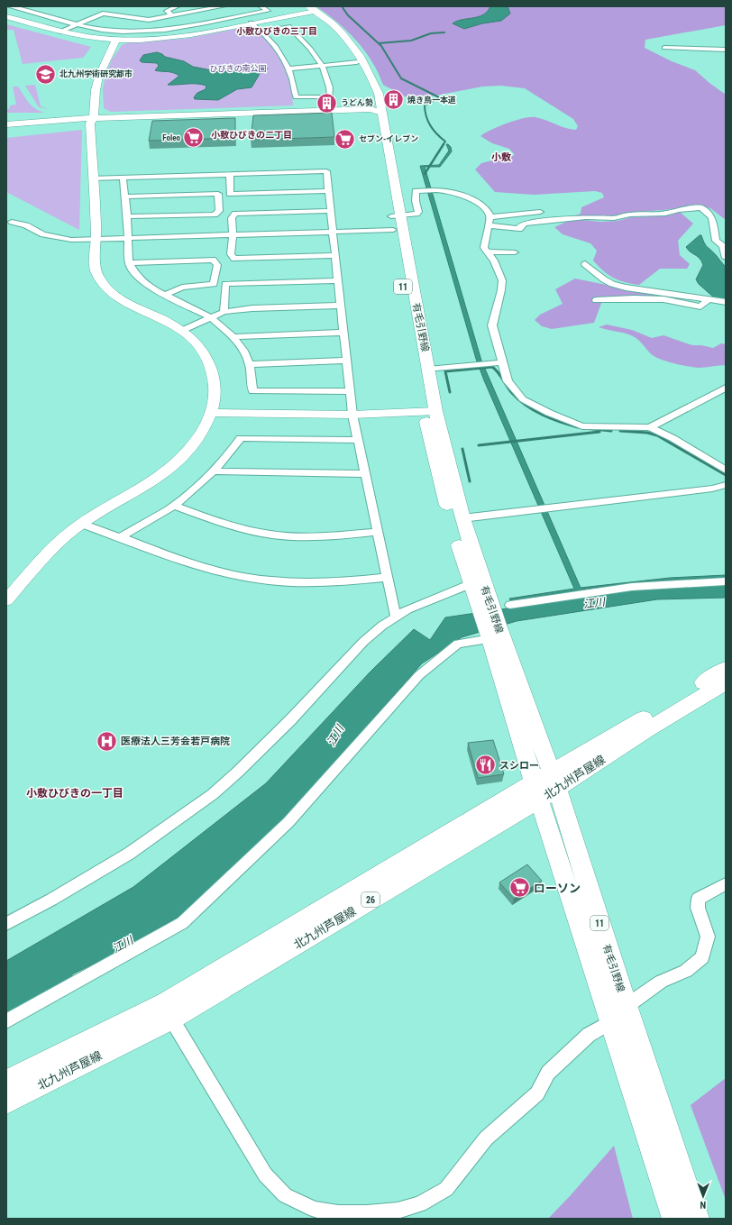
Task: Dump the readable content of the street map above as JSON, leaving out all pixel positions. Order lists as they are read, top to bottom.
{
  "streets": {
    "main road": [
      "11",
      "有毛引野線",
      "北九州芦屋線",
      "26"
    ]
  },
  "crossings": [
    ["有毛引野線", "北九州芦屋線"]
  ],
  "districts": [
    "小敷ひびきの三丁目",
    "小敷ひびきの二丁目",
    "小敷",
    "小敷ひびきの一丁目"
  ],
  "water": ["江川"],
  "parks": ["ひびきの南公園"],
  "places": {
    "school or university": ["北九州学術研究都市"],
    "building": ["焼き鳥一本道", "うどん勢"],
    "supermarket": ["Foleo", "セブン-イレブン", "ローソン"],
    "hospital": ["医療法人三芳会若戸病院"],
    "restaurant": ["スシロー"]
  },
  "north": "bottom"
}
